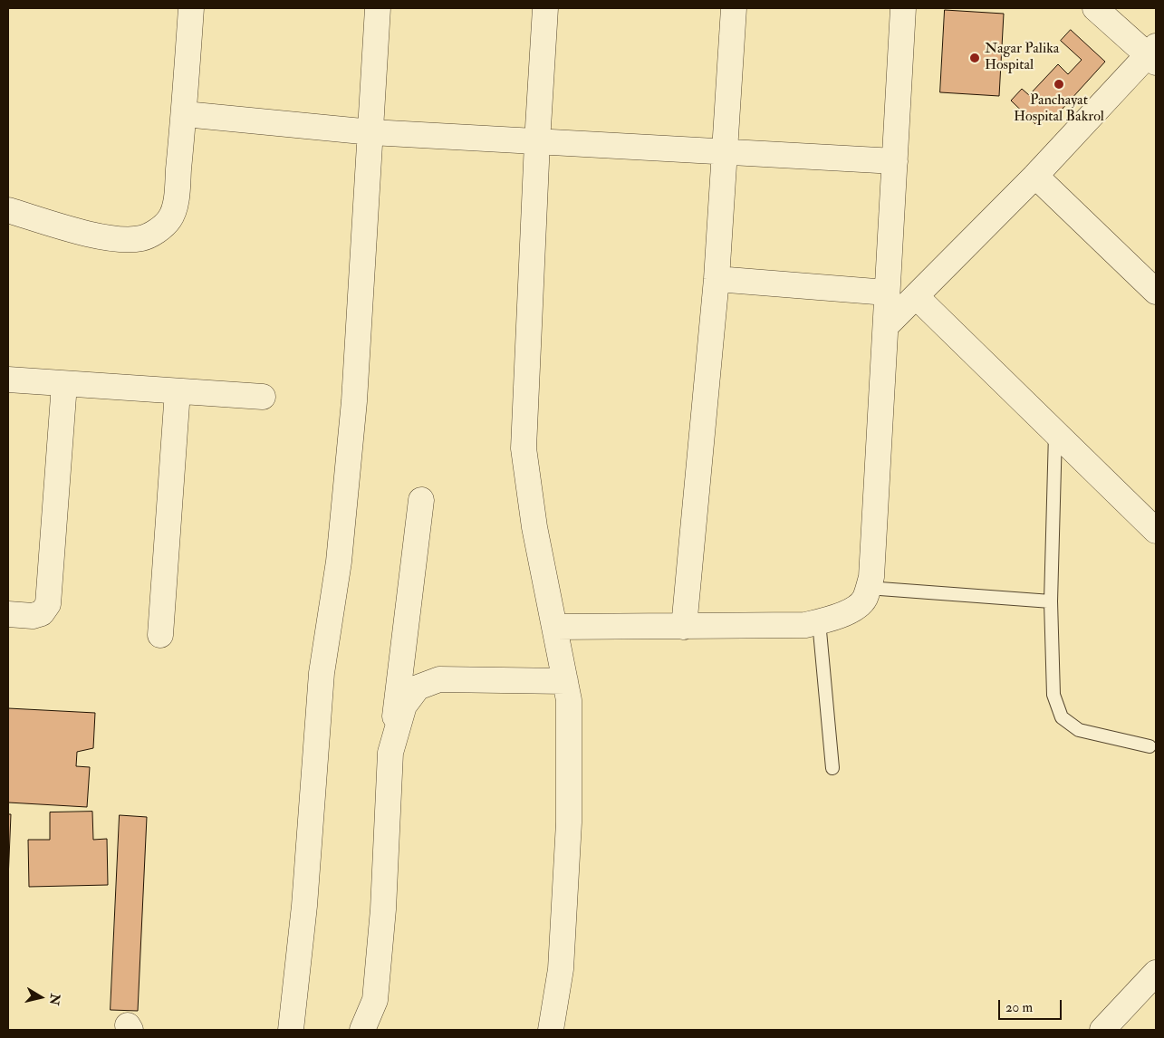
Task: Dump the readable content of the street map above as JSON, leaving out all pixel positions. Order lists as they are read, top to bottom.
{
  "places": ["Nagar Palika Hospital", "Panchayat Hospital Bakrol"],
  "scale_bar": "20 m",
  "north": "right"
}
